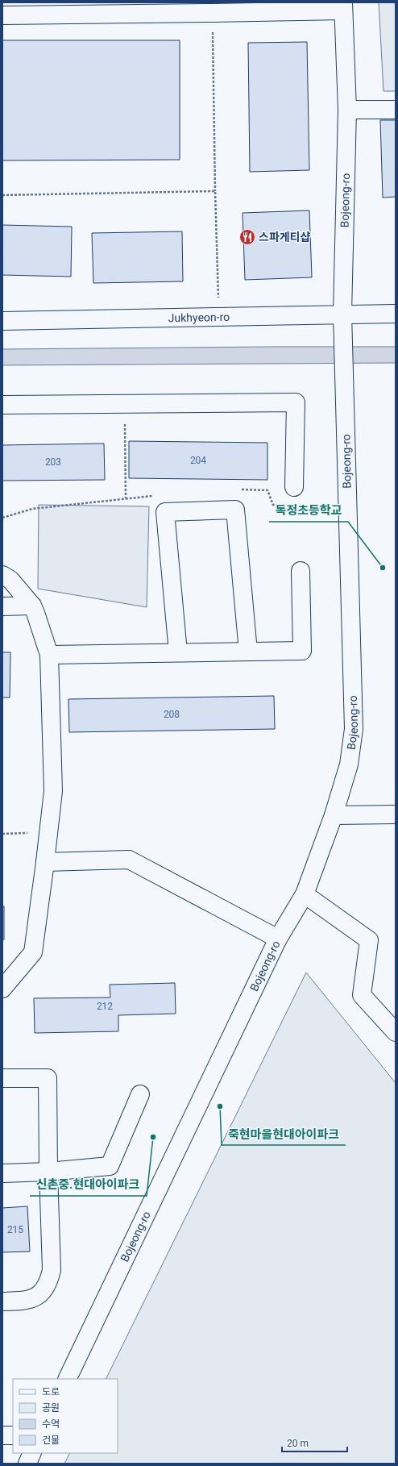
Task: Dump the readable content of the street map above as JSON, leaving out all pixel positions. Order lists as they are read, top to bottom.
{
  "streets": {
    "street": ["Bojeong-ro", "Jukhyeon-ro"]
  },
  "crossings": [
    ["Bojeong-ro", "Jukhyeon-ro"]
  ],
  "places": {
    "restaurant": ["스파게티샵"],
    "other": ["독정초등학교", "죽현마을현대아이파크", "신촌중.현대아이파크"]
  },
  "house_numbers": [
    "204",
    "203",
    "208",
    "212",
    "215"
  ],
  "legend": [
    "도로",
    "공원",
    "수역",
    "건물"
  ],
  "scale_bar": "20 m"
}
